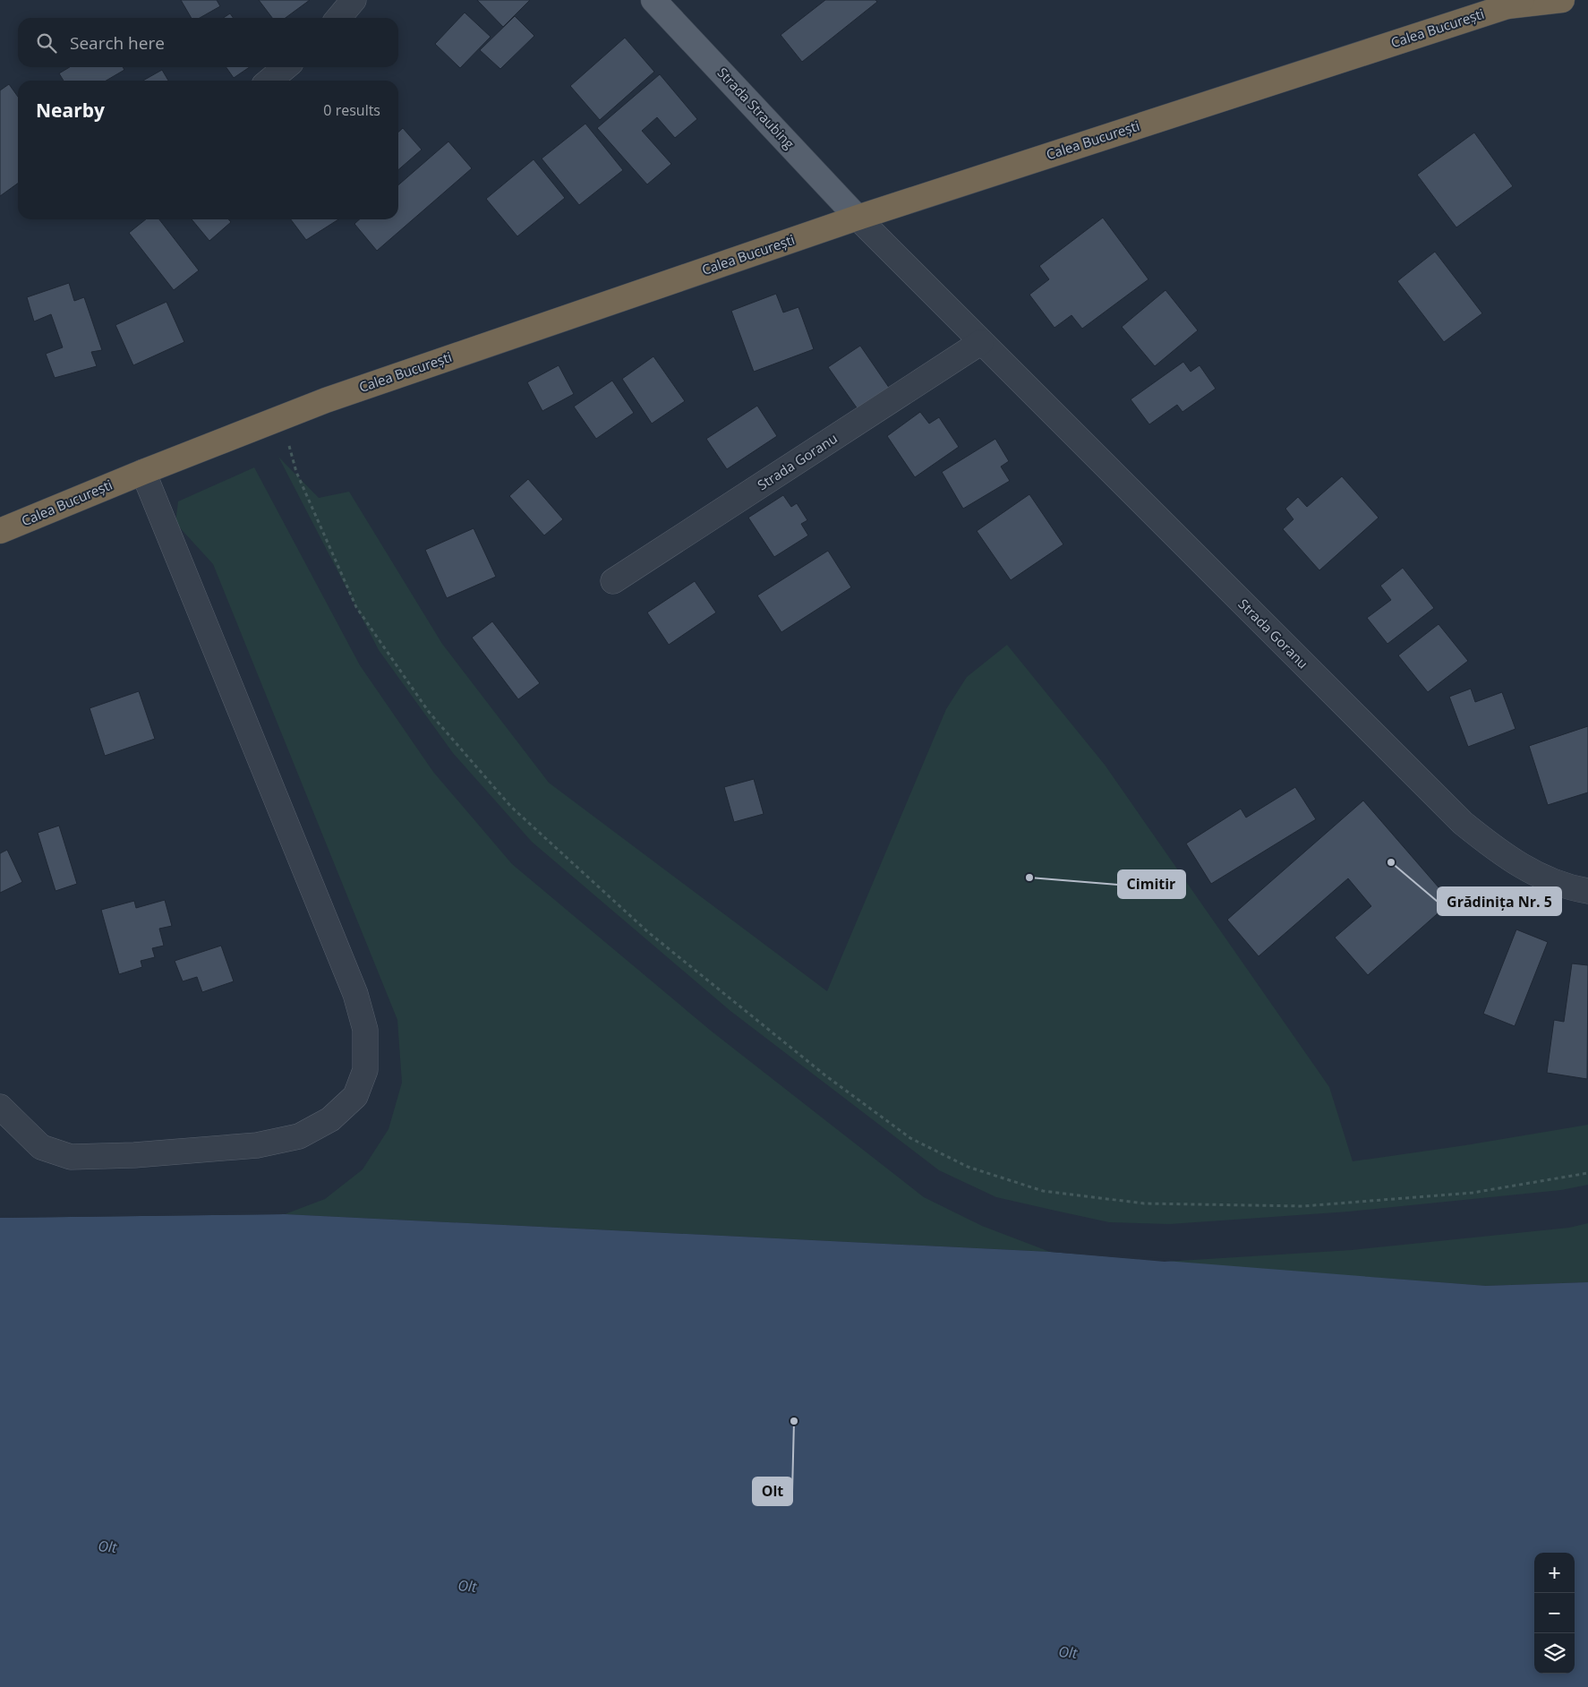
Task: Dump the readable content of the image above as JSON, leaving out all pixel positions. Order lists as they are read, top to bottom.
{
  "streets": {
    "highway": ["Calea București"],
    "main road": ["Strada Straubing"],
    "street": ["Strada Goranu"]
  },
  "crossings": [
    ["Calea București", "Strada Straubing"],
    ["Calea București", "Strada Goranu"],
    ["Strada Straubing", "Strada Goranu"]
  ],
  "water": ["Olt"],
  "places": ["Grădinița Nr. 5", "Cimitir", "Olt"],
  "page": {
    "search": "Search here",
    "heading": ["Nearby", "0 results"],
    "map_buttons": ["+", "−"]
  }
}
